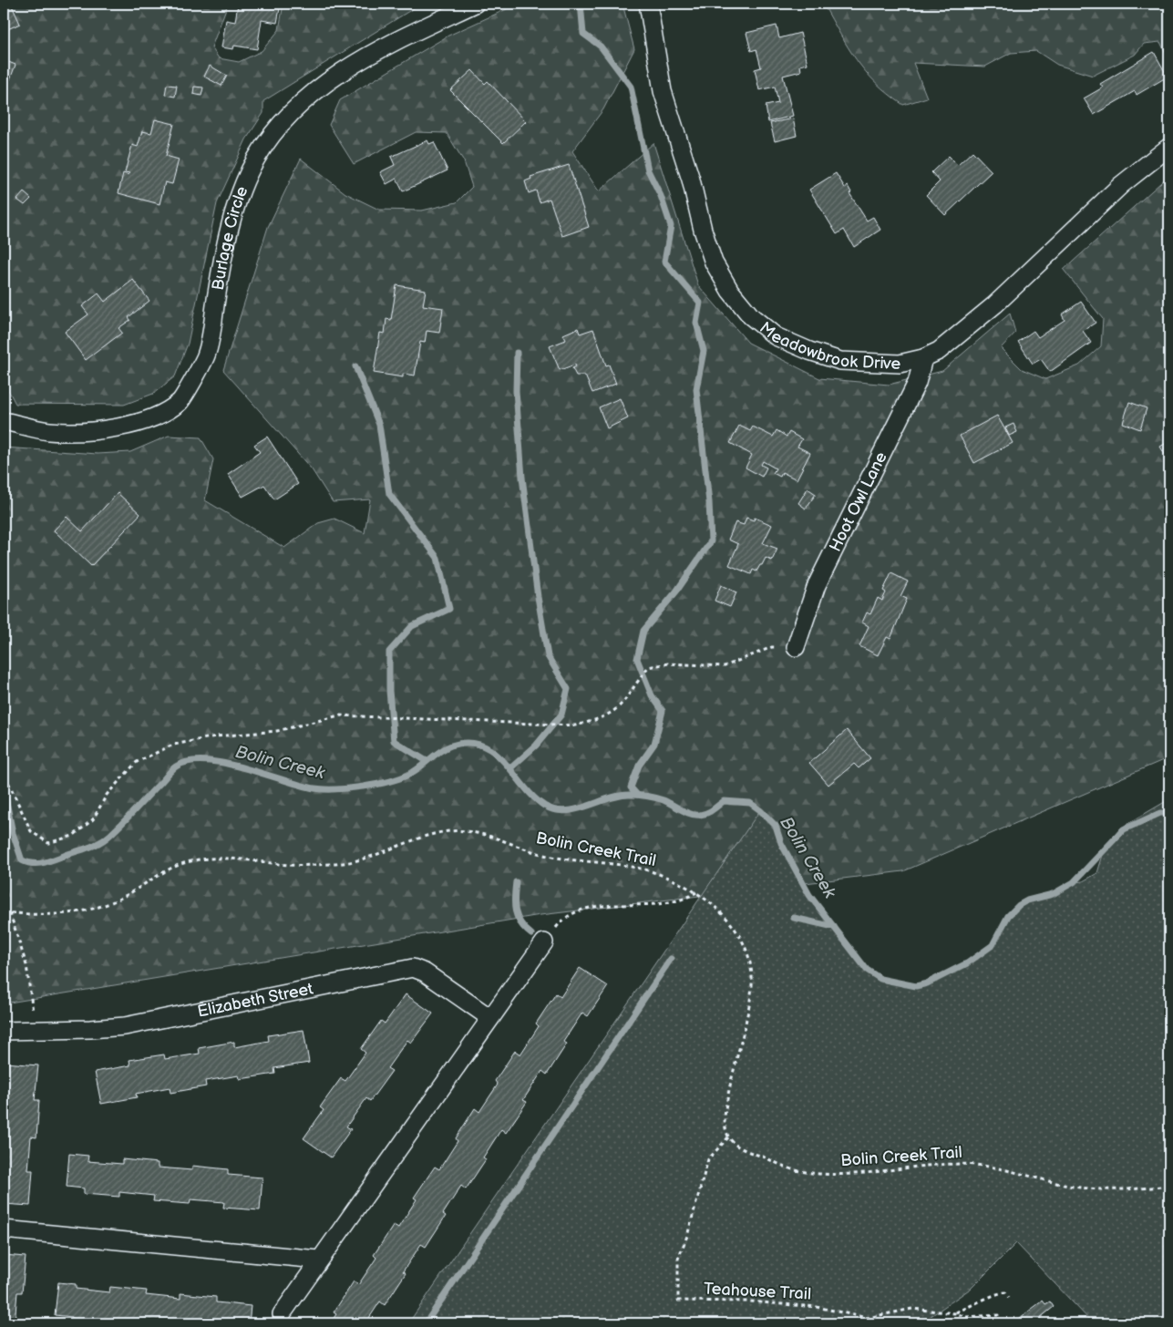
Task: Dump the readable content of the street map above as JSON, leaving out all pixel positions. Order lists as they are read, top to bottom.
{
  "streets": {
    "street": [
      "Burlage Circle",
      "Meadowbrook Drive",
      "Hoot Owl Lane",
      "Elizabeth Street"
    ],
    "path": ["Bolin Creek Trail", "Teahouse Trail"]
  },
  "crossings": [
    ["Meadowbrook Drive", "Hoot Owl Lane"],
    ["Bolin Creek Trail", "Teahouse Trail"]
  ],
  "water": ["Bolin Creek"]
}
